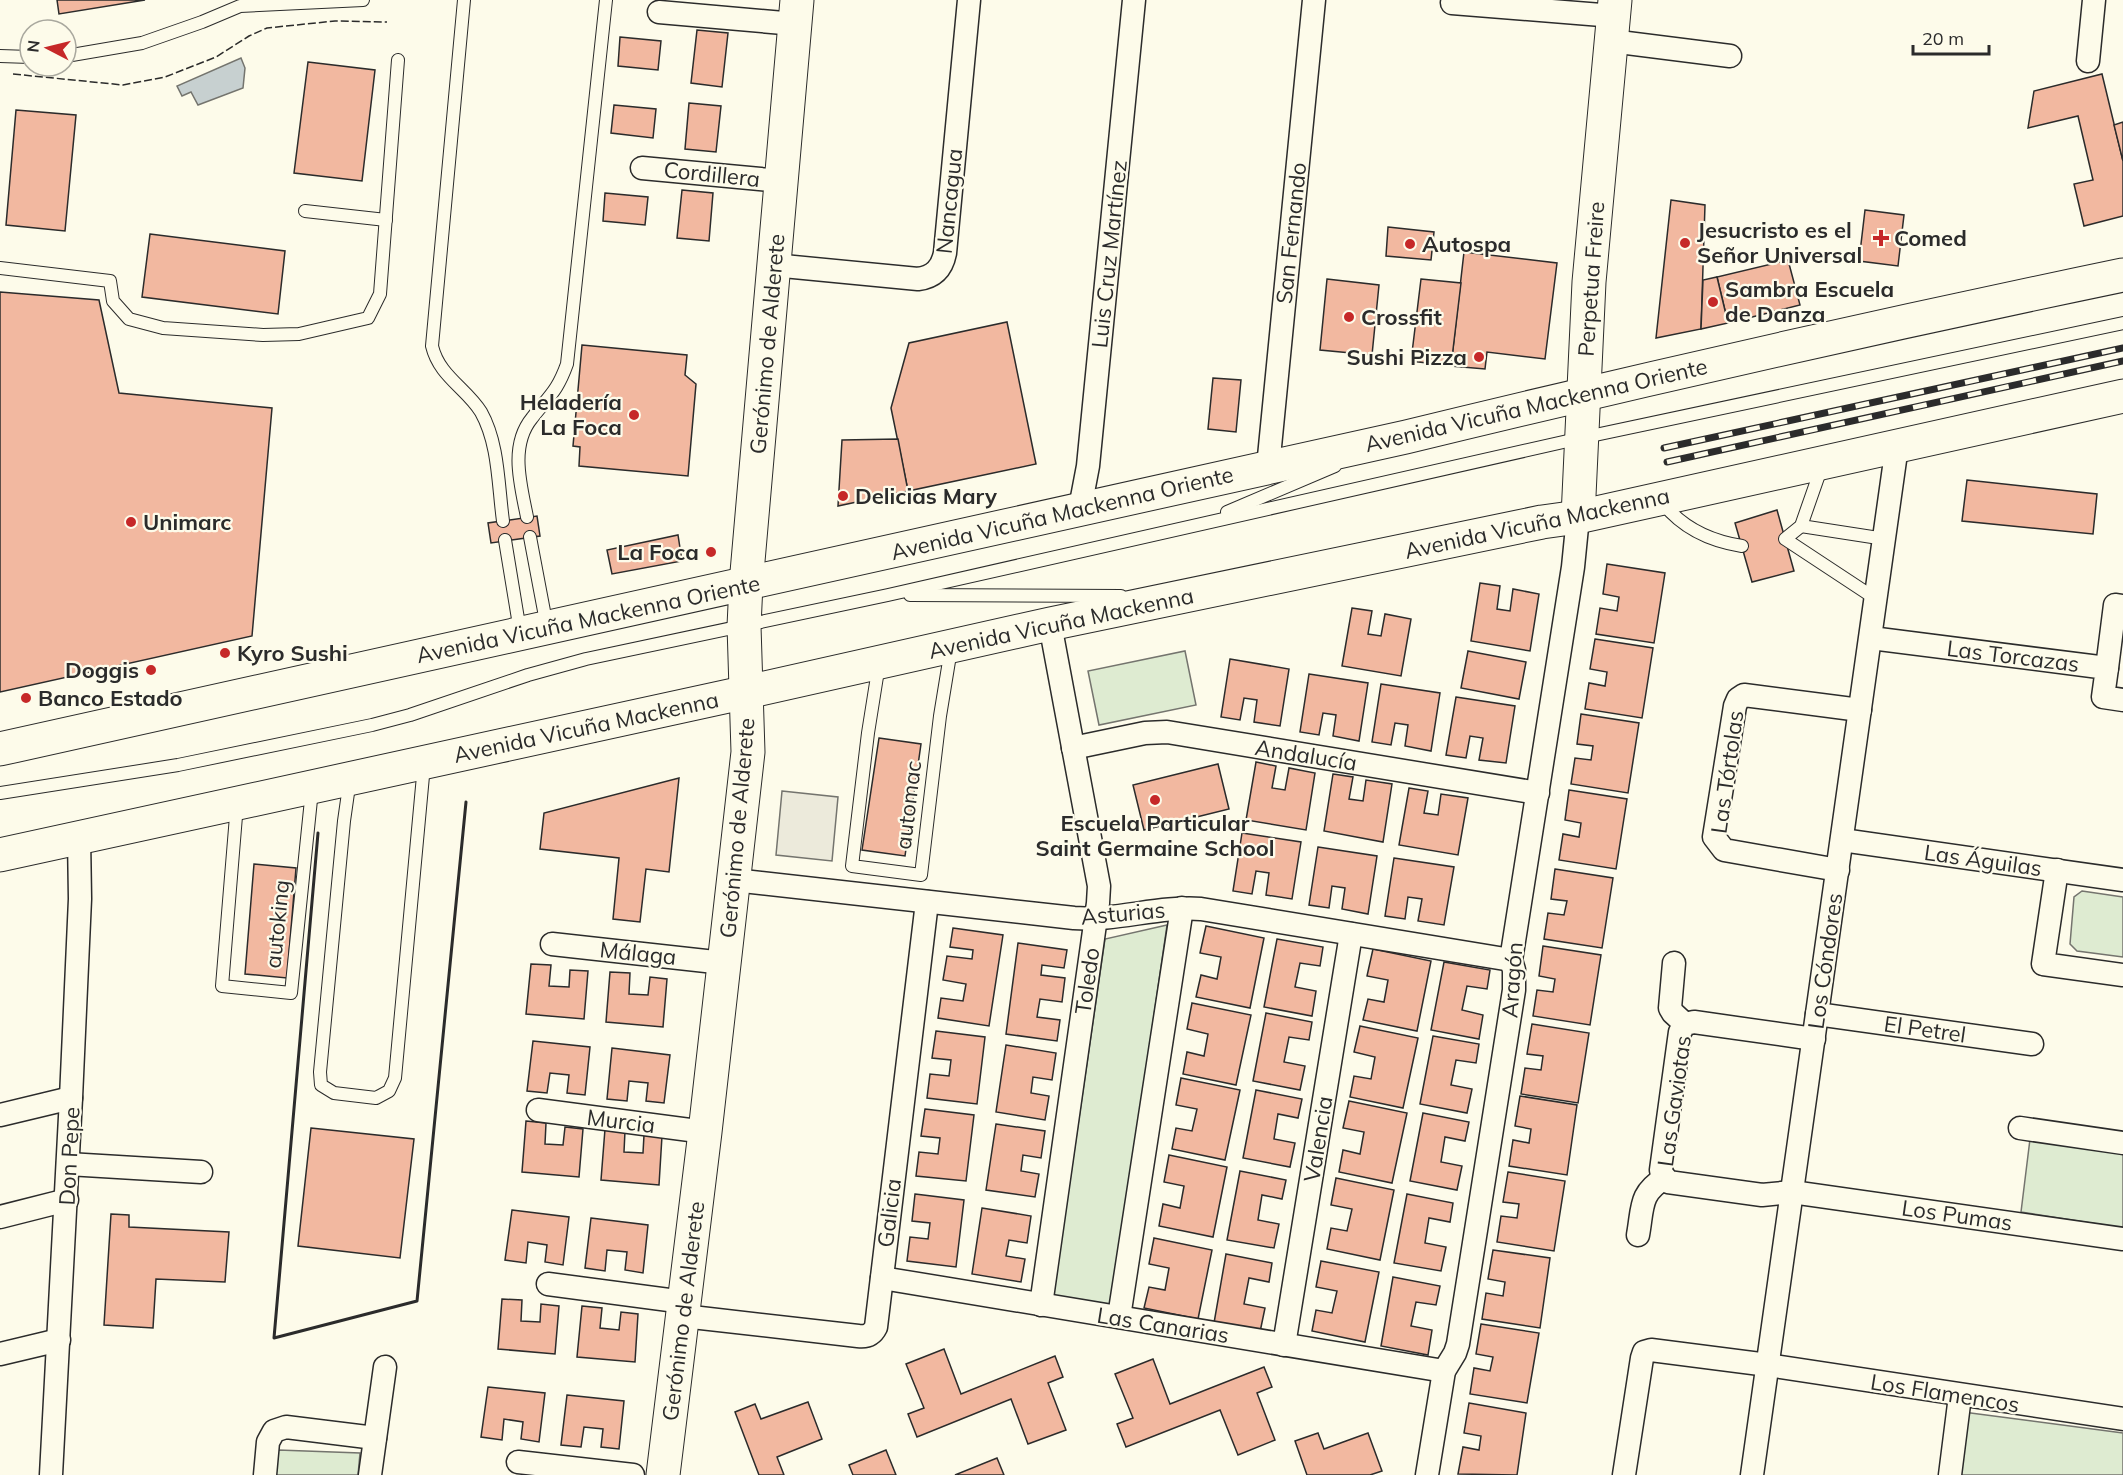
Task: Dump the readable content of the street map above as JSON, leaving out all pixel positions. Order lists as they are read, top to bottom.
{
  "streets": {
    "main road": [
      "Perpetua Freire",
      "Gerónimo de Alderete",
      "Avenida Vicuña Mackenna Oriente",
      "Avenida Vicuña Mackenna"
    ],
    "street": [
      "Cordillera",
      "Nancagua",
      "San Fernando",
      "Luis Cruz Martínez",
      "Las Torcazas",
      "Andalucía",
      "Las Tórtolas",
      "Las Águilas",
      "Asturias",
      "Málaga",
      "Los Cóndores",
      "Aragón",
      "Toledo",
      "El Petrel",
      "Las Gaviotas",
      "Murcia",
      "Valencia",
      "Don Pepe",
      "Galicia",
      "Los Pumas",
      "Las Canarias",
      "Los Flamencos"
    ],
    "lane": ["automac", "autoking"]
  },
  "crossings": [
    ["Cordillera", "Gerónimo de Alderete"],
    ["Nancagua", "Gerónimo de Alderete"],
    ["San Fernando", "Avenida Vicuña Mackenna Oriente"],
    ["Luis Cruz Martínez", "Avenida Vicuña Mackenna Oriente"],
    ["Perpetua Freire", "Avenida Vicuña Mackenna Oriente"],
    ["Perpetua Freire", "Avenida Vicuña Mackenna"],
    ["Perpetua Freire", "Aragón"],
    ["Gerónimo de Alderete", "Avenida Vicuña Mackenna Oriente"],
    ["Gerónimo de Alderete", "Avenida Vicuña Mackenna"],
    ["Gerónimo de Alderete", "Asturias"],
    ["Gerónimo de Alderete", "Málaga"],
    ["Gerónimo de Alderete", "Murcia"],
    ["Gerónimo de Alderete", "Galicia"],
    ["Avenida Vicuña Mackenna", "automac"],
    ["Avenida Vicuña Mackenna", "autoking"],
    ["Avenida Vicuña Mackenna", "Los Cóndores"],
    ["Avenida Vicuña Mackenna", "Aragón"],
    ["Avenida Vicuña Mackenna", "Toledo"],
    ["Avenida Vicuña Mackenna", "Don Pepe"],
    ["Las Torcazas", "Los Cóndores"],
    ["Andalucía", "Aragón"],
    ["Andalucía", "Toledo"],
    ["Las Tórtolas", "Los Cóndores"],
    ["Las Águilas", "Los Cóndores"],
    ["Asturias", "Aragón"],
    ["Asturias", "Toledo"],
    ["Asturias", "Valencia"],
    ["Asturias", "Galicia"],
    ["Los Cóndores", "El Petrel"],
    ["Los Cóndores", "Las Gaviotas"],
    ["Los Cóndores", "Los Pumas"],
    ["Los Cóndores", "Los Flamencos"],
    ["Aragón", "Las Canarias"],
    ["Toledo", "Las Canarias"],
    ["Las Gaviotas", "Los Pumas"],
    ["Valencia", "Las Canarias"],
    ["Galicia", "Las Canarias"]
  ],
  "places": {
    "health": ["Comed"],
    "other": [
      "Jesucristo es el Señor Universal",
      "Autospa",
      "Sambra Escuela de Danza",
      "Crossfit",
      "Sushi Pizza",
      "Heladería La Foca",
      "Delicias Mary",
      "Unimarc",
      "La Foca",
      "Kyro Sushi",
      "Doggis",
      "Banco Estado",
      "Escuela Particular Saint Germaine School"
    ]
  },
  "scale_bar": "20 m",
  "north": "left"
}
